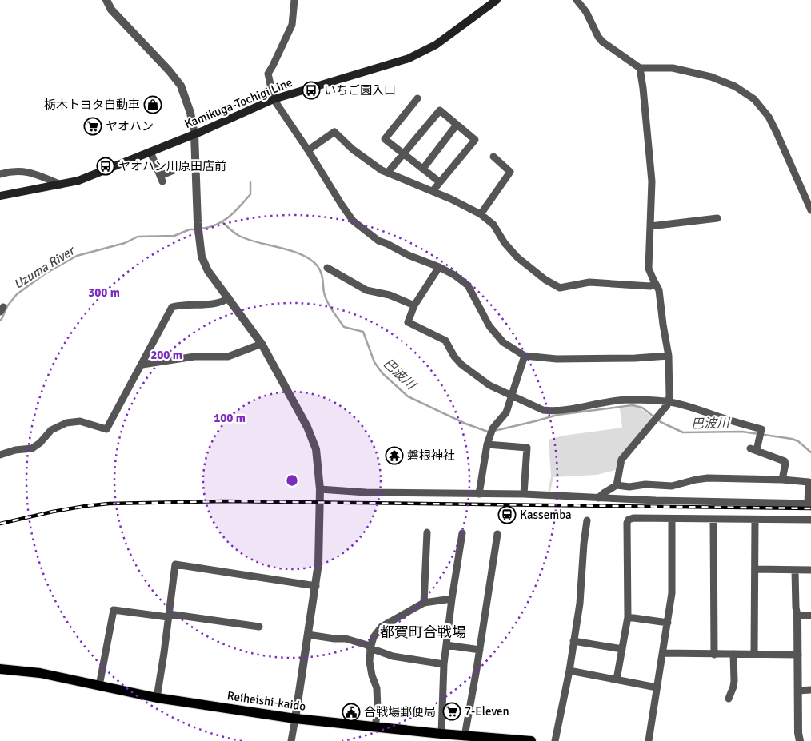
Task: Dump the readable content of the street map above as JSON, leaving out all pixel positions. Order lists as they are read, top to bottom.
{
  "streets": {
    "main road": ["Kamikuga-Tochigi Line", "Reiheishi-kaido"]
  },
  "districts": ["都賀町合戦場"],
  "water": ["Uzuma River", "巴波川"],
  "places": {
    "bus stop": ["いちご園入口", "ヤオハン川原田店前"],
    "shop": ["栃木トヨタ自動車"],
    "supermarket": ["ヤオハン", "7-Eleven"],
    "temple": ["磐根神社"],
    "station": ["Kassemba"],
    "public building": ["合戦場郵便局"]
  },
  "rings": ["300 m", "200 m", "100 m"]
}
